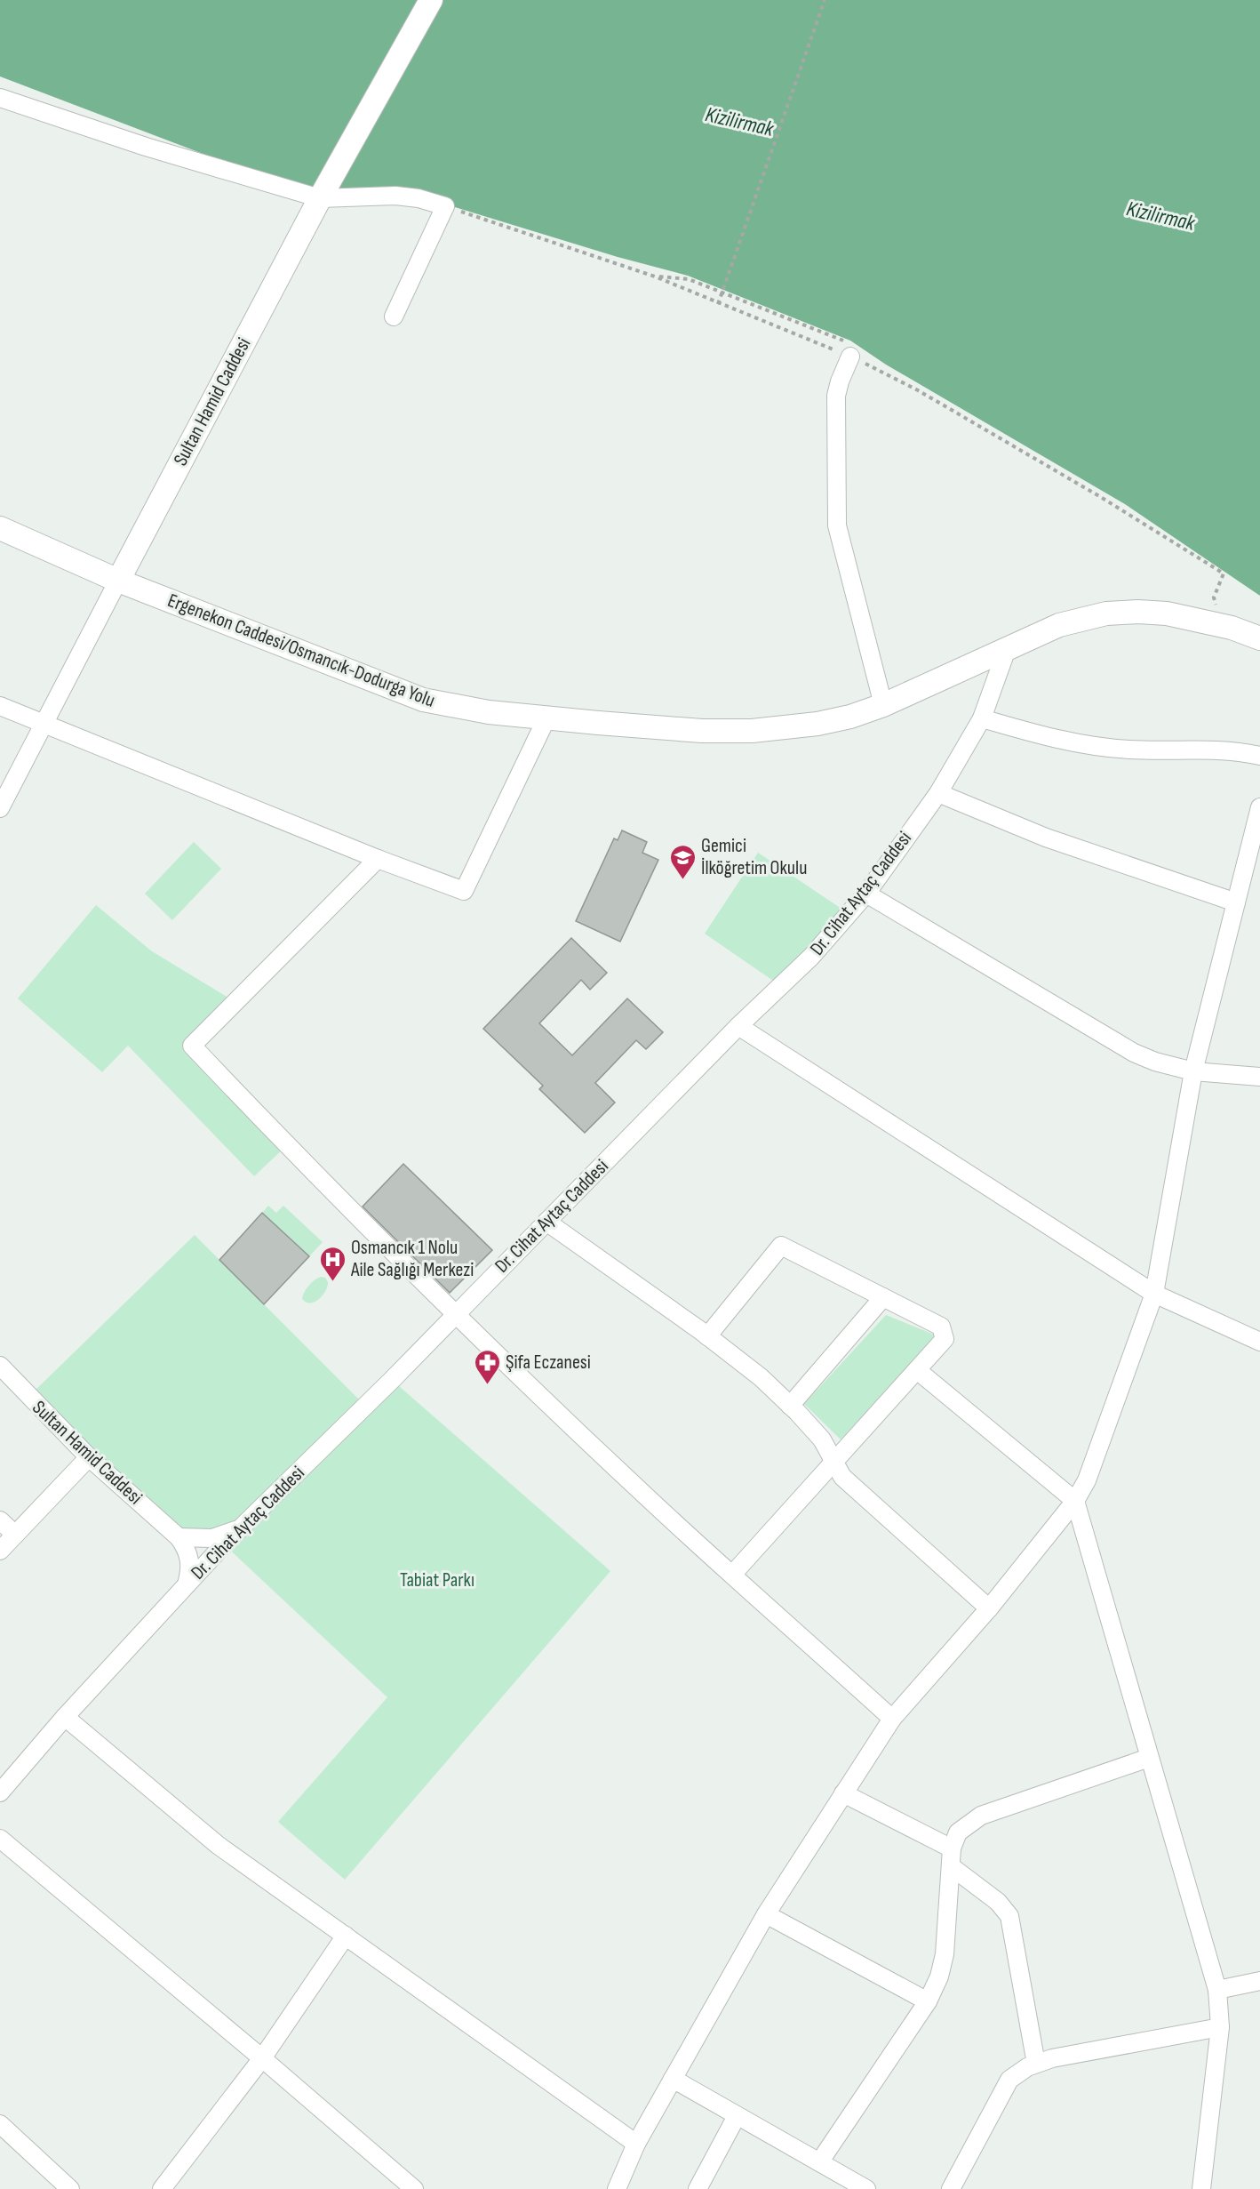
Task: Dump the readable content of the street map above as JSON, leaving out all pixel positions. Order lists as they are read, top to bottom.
{
  "streets": {
    "main road": ["Sultan Hamid Caddesi", "Ergenekon Caddesi/Osmancık-Dodurga Yolu"],
    "street": ["Dr. Cihat Aytaç Caddesi"]
  },
  "crossings": [
    ["Sultan Hamid Caddesi", "Ergenekon Caddesi/Osmancık-Dodurga Yolu"],
    ["Sultan Hamid Caddesi", "Dr. Cihat Aytaç Caddesi"],
    ["Ergenekon Caddesi/Osmancık-Dodurga Yolu", "Dr. Cihat Aytaç Caddesi"]
  ],
  "water": ["Kizilirmak"],
  "parks": ["Tabiat Parkı"],
  "places": {
    "school or university": ["Gemici İlköğretim Okulu"],
    "hospital": ["Osmancık 1 Nolu Aile Sağlığı Merkezi"],
    "pharmacy": ["Şifa Eczanesi"]
  }
}
